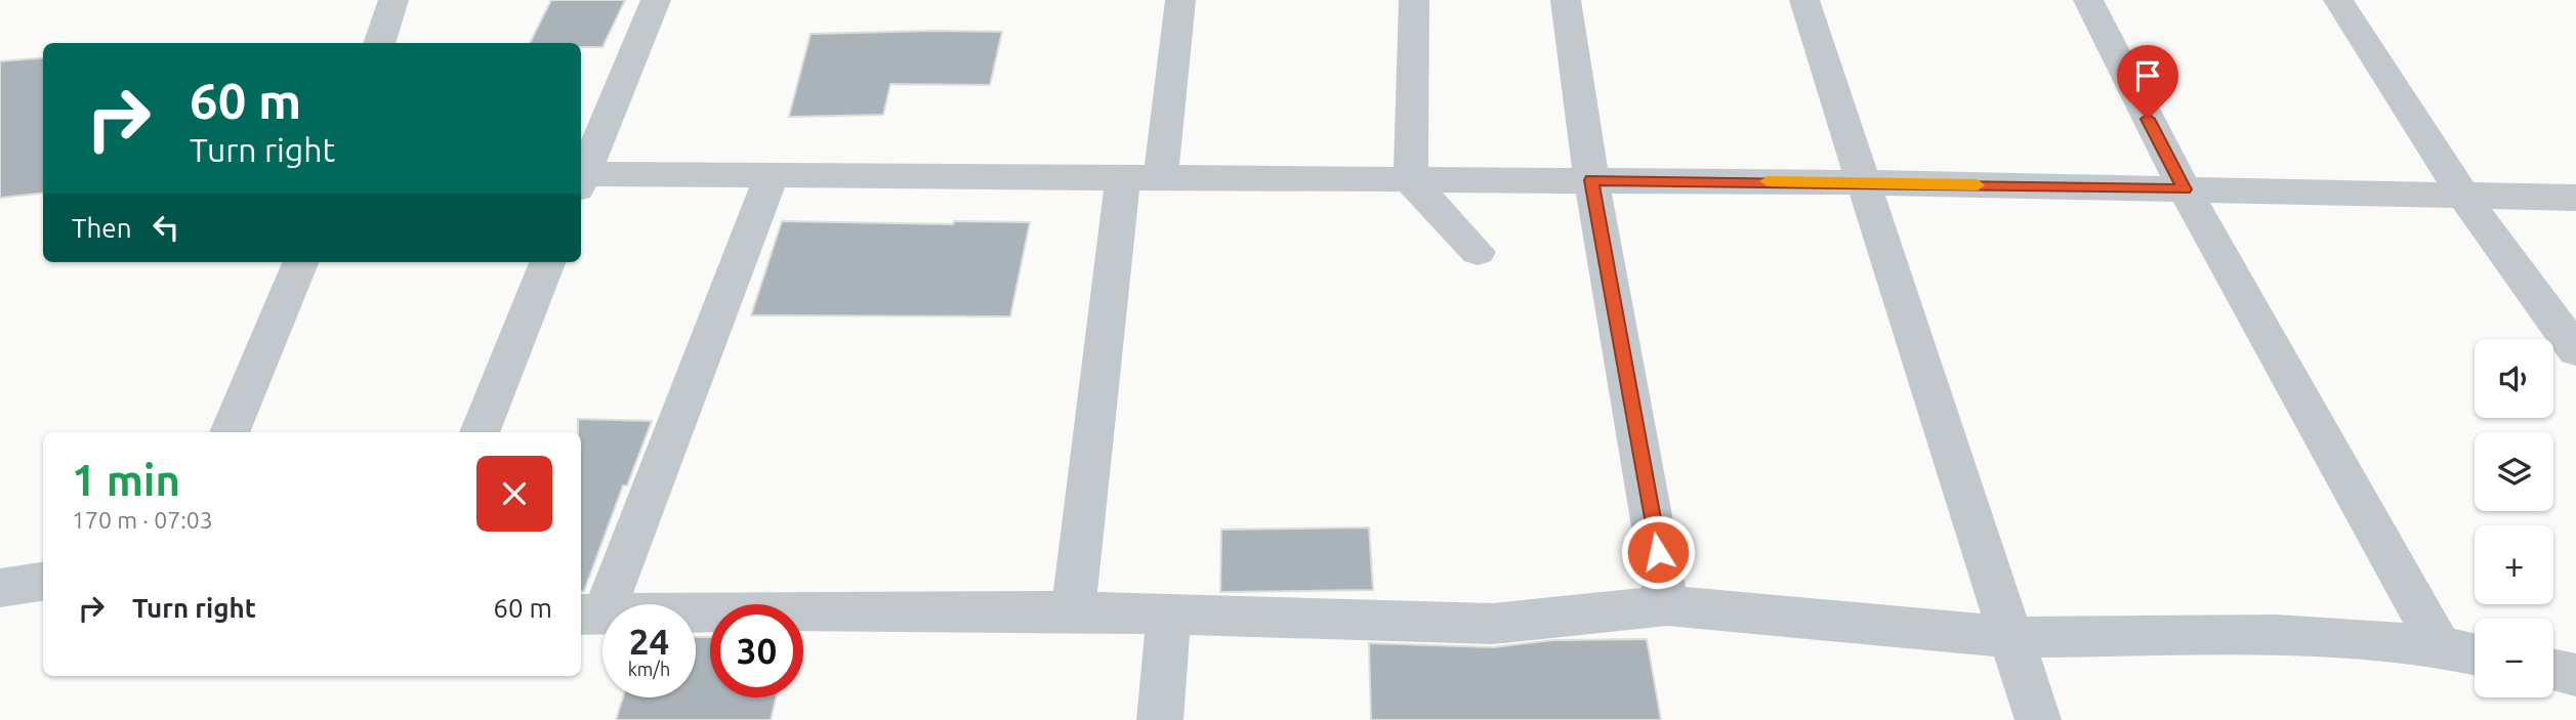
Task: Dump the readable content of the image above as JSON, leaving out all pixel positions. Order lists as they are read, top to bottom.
{
  "page": {
    "turn": ["60 m", "Turn right"],
    "then": "Then",
    "map_buttons": ["+", "−"],
    "heading": ["1 min", "170 m · 07:03"],
    "list": [
      {
        "name": "Turn right",
        "value": "60 m"
      }
    ],
    "speed": "24 km/h",
    "limit": "30"
  }
}
